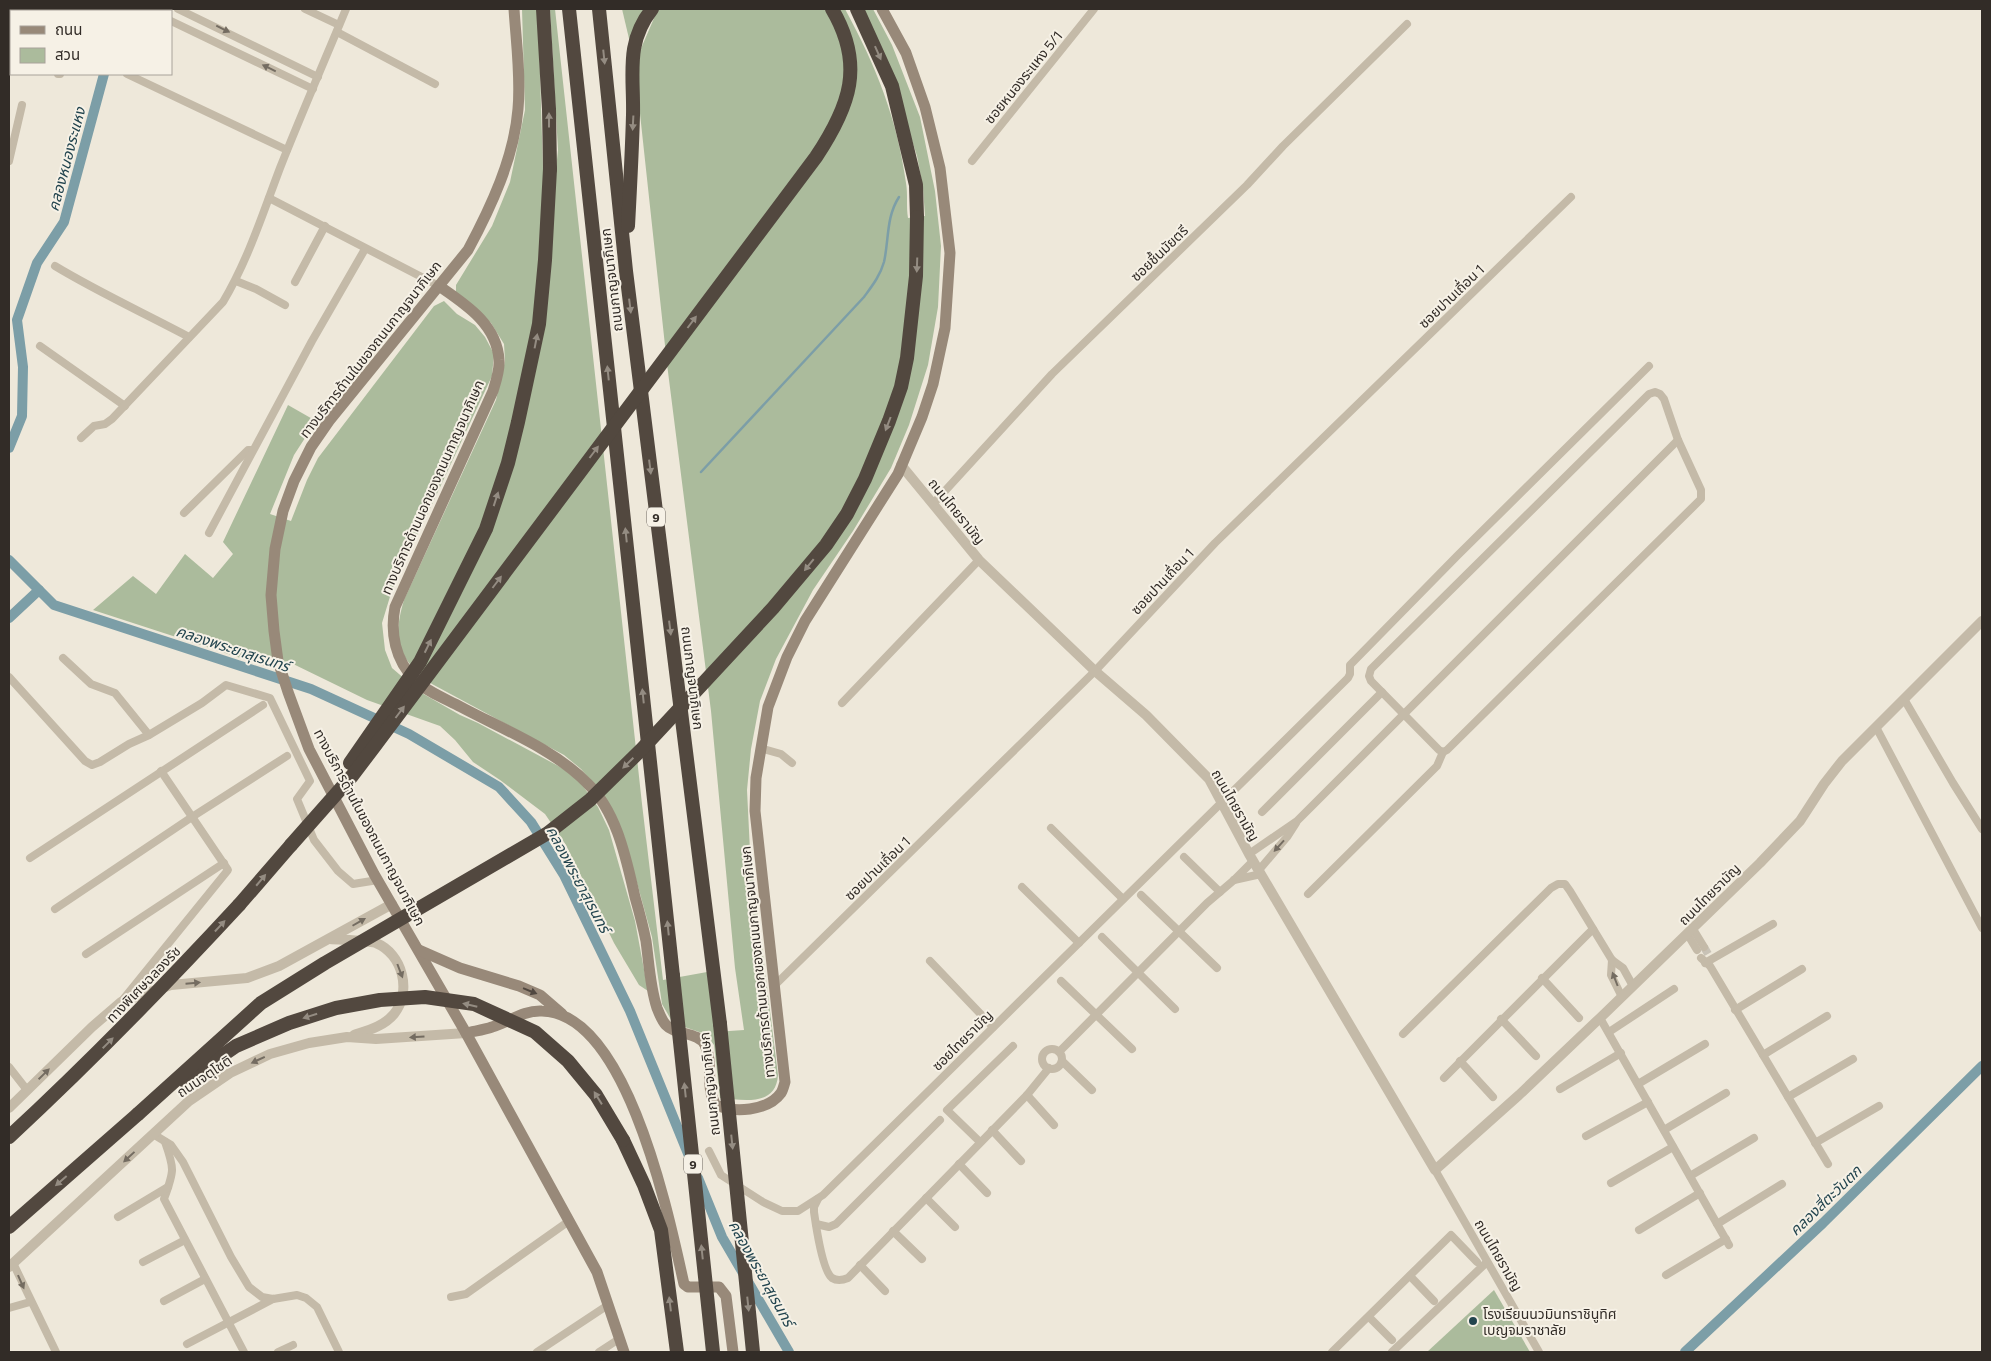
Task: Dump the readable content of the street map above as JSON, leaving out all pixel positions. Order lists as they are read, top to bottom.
{
  "streets": {
    "highway": ["ถนนกาญจนาภิเษก", "9", "ทางพิเศษฉลองรัช"],
    "main road": ["ทางบริการด้านในของถนนกาญจนาภิเษก", "ทางบริการด้านนอกของถนนกาญจนาภิเษก"],
    "street": [
      "ซอยหนองระแหง 5/1",
      "ซอยชื้นมัยตรี",
      "ซอยปานเถื่อน 1",
      "ถนนไทยรามัญ",
      "ซอยไทยรามัญ",
      "ถนนจตุโชติ"
    ]
  },
  "crossings": [
    ["ซอยชื้นมัยตรี", "ถนนไทยรามัญ"],
    ["ซอยปานเถื่อน 1", "ทางบริการด้านนอกของถนนกาญจนาภิเษก"],
    ["ซอยปานเถื่อน 1", "ถนนไทยรามัญ"],
    ["ทางบริการด้านในของถนนกาญจนาภิเษก", "ทางบริการด้านนอกของถนนกาญจนาภิเษก"],
    ["ทางบริการด้านในของถนนกาญจนาภิเษก", "ถนนจตุโชติ"],
    ["ทางบริการด้านนอกของถนนกาญจนาภิเษก", "ถนนไทยรามัญ"],
    ["ถนนไทยรามัญ", "ซอยไทยรามัญ"]
  ],
  "one_way": ["ทางพิเศษฉลองรัช"],
  "water": ["คลองหนองระแหง", "คลองพระยาสุเรนทร์", "คลองสี่ตะวันตก"],
  "places": ["โรงเรียนนวมินทราชินูทิศ เบญจมราชาลัย"],
  "legend": ["ถนน", "สวน"]
}
